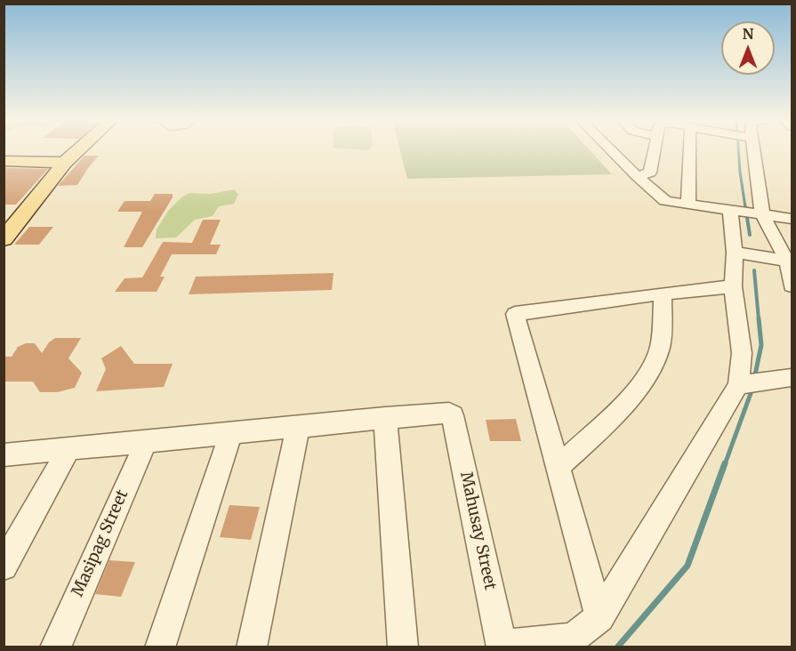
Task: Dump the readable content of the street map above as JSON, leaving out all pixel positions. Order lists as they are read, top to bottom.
{
  "streets": {
    "street": ["Mahusay Street", "Masipag Street"]
  },
  "north": "top"
}
